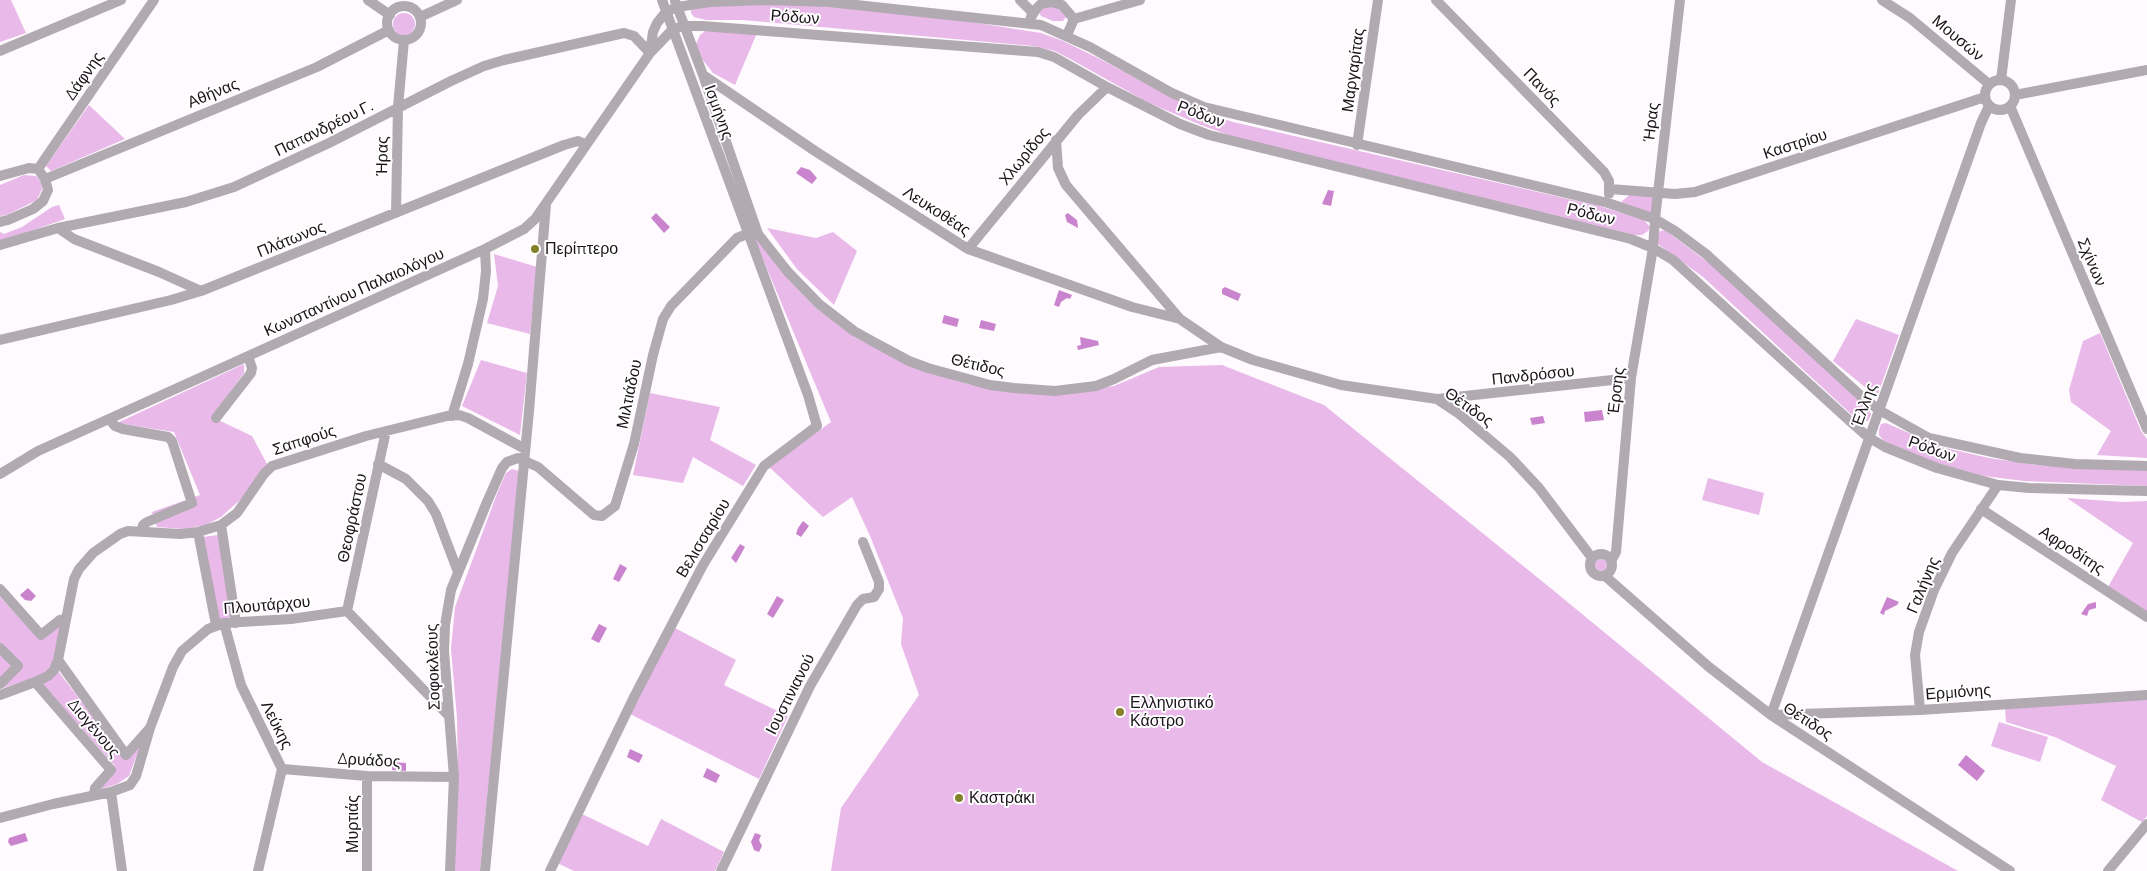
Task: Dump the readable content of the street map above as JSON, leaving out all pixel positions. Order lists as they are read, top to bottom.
{
  "streets": {
    "street": [
      "Ρόδων",
      "Μουσών",
      "Μαργαρίτας",
      "Δάφνης",
      "Πανός",
      "Αθήνας",
      "Ισμήνης",
      "Ήρας",
      "Παπανδρέου Γ.",
      "Καστρίου",
      "Χλωρίδος",
      "Λευκοθέας",
      "Πλάτωνος",
      "Σχίνων",
      "Κωνσταντίνου Παλαιολόγου",
      "Θέτιδος",
      "Πανδρόσου",
      "Έρσης",
      "Μιλτιάδου",
      "Έλλης",
      "Σαπφούς",
      "Θεοφράστου",
      "Βελισσαρίου",
      "Αφροδίτης",
      "Γαλήνης",
      "Πλουτάρχου",
      "Σοφοκλέους",
      "Ερμιόνης",
      "Ιουστινιανού",
      "Λεύκης",
      "Διογένους",
      "Δρυάδος",
      "Μυρτιάς"
    ]
  },
  "crossings": [
    ["Ρόδων", "Μαργαρίτας"],
    ["Ρόδων", "Ισμήνης"],
    ["Ρόδων", "Ήρας"],
    ["Ρόδων", "Παπανδρέου Γ."],
    ["Ρόδων", "Χλωρίδος"],
    ["Ρόδων", "Κωνσταντίνου Παλαιολόγου"],
    ["Ρόδων", "Έρσης"],
    ["Ρόδων", "Έλλης"],
    ["Ρόδων", "Γαλήνης"],
    ["Μουσών", "Καστρίου"],
    ["Μουσών", "Σχίνων"],
    ["Μουσών", "Έλλης"],
    ["Πανός", "Καστρίου"],
    ["Αθήνας", "Ήρας"],
    ["Ισμήνης", "Λευκοθέας"],
    ["Ισμήνης", "Θέτιδος"],
    ["Ισμήνης", "Μιλτιάδου"],
    ["Ισμήνης", "Βελισσαρίου"],
    ["Ήρας", "Παπανδρέου Γ."],
    ["Ήρας", "Καστρίου"],
    ["Ήρας", "Πλάτωνος"],
    ["Ήρας", "Έρσης"],
    ["Παπανδρέου Γ.", "Κωνσταντίνου Παλαιολόγου"],
    ["Καστρίου", "Σχίνων"],
    ["Καστρίου", "Έλλης"],
    ["Χλωρίδος", "Λευκοθέας"],
    ["Χλωρίδος", "Θέτιδος"],
    ["Λευκοθέας", "Θέτιδος"],
    ["Πλάτωνος", "Κωνσταντίνου Παλαιολόγου"],
    ["Σχίνων", "Έλλης"],
    ["Θέτιδος", "Πανδρόσου"],
    ["Θέτιδος", "Έρσης"],
    ["Θέτιδος", "Μιλτιάδου"],
    ["Θέτιδος", "Έλλης"],
    ["Θέτιδος", "Βελισσαρίου"],
    ["Θέτιδος", "Ερμιόνης"],
    ["Πανδρόσου", "Έρσης"],
    ["Μιλτιάδου", "Βελισσαρίου"],
    ["Μιλτιάδου", "Σοφοκλέους"],
    ["Έλλης", "Ερμιόνης"],
    ["Σαπφούς", "Θεοφράστου"],
    ["Σαπφούς", "Λεύκης"],
    ["Σαπφούς", "Διογένους"],
    ["Θεοφράστου", "Πλουτάρχου"],
    ["Αφροδίτης", "Γαλήνης"],
    ["Γαλήνης", "Ερμιόνης"],
    ["Πλουτάρχου", "Λεύκης"],
    ["Πλουτάρχου", "Διογένους"],
    ["Σοφοκλέους", "Δρυάδος"],
    ["Λεύκης", "Δρυάδος"],
    ["Δρυάδος", "Μυρτιάς"]
  ],
  "places": ["Περίπτερο", "Ελληνιστικό Κάστρο", "Καστράκι"]
}
